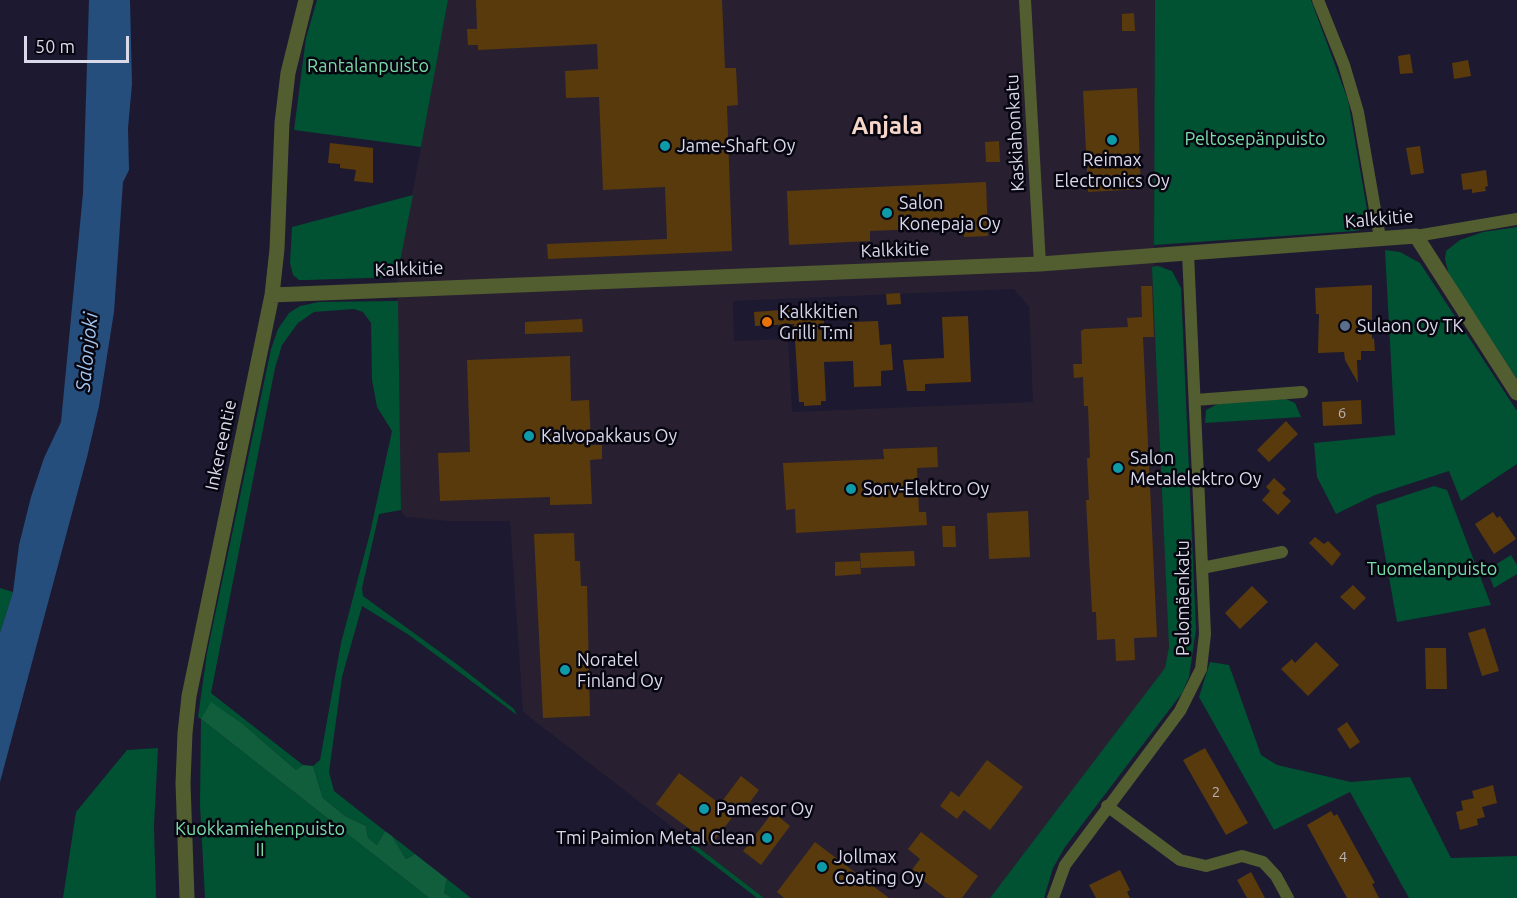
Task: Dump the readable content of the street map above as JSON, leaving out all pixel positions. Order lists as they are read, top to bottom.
{
  "streets": {
    "street": [
      "Kaskiahonkatu",
      "Kalkkitie",
      "Inkereentie",
      "Palomäenkatu"
    ]
  },
  "crossings": [
    ["Kaskiahonkatu", "Kalkkitie"],
    ["Kalkkitie", "Inkereentie"],
    ["Kalkkitie", "Palomäenkatu"]
  ],
  "districts": ["Anjala"],
  "water": ["Salonjoki"],
  "parks": [
    "Rantalanpuisto",
    "Peltosepänpuisto",
    "Tuomelanpuisto",
    "Kuokkamiehenpuisto II"
  ],
  "places": [
    "Reimax Electronics Oy",
    "Jame-Shaft Oy",
    "Salon Konepaja Oy",
    "Kalkkitien Grilli T:mi",
    "Sulaon Oy TK",
    "Kalvopakkaus Oy",
    "Salon Metalelektro Oy",
    "Sorv-Elektro Oy",
    "Noratel Finland Oy",
    "Pamesor Oy",
    "Tmi Paimion Metal Clean",
    "Jollmax Coating Oy"
  ],
  "house_numbers": ["6", "2", "4"],
  "scale_bar": "50 m"
}
